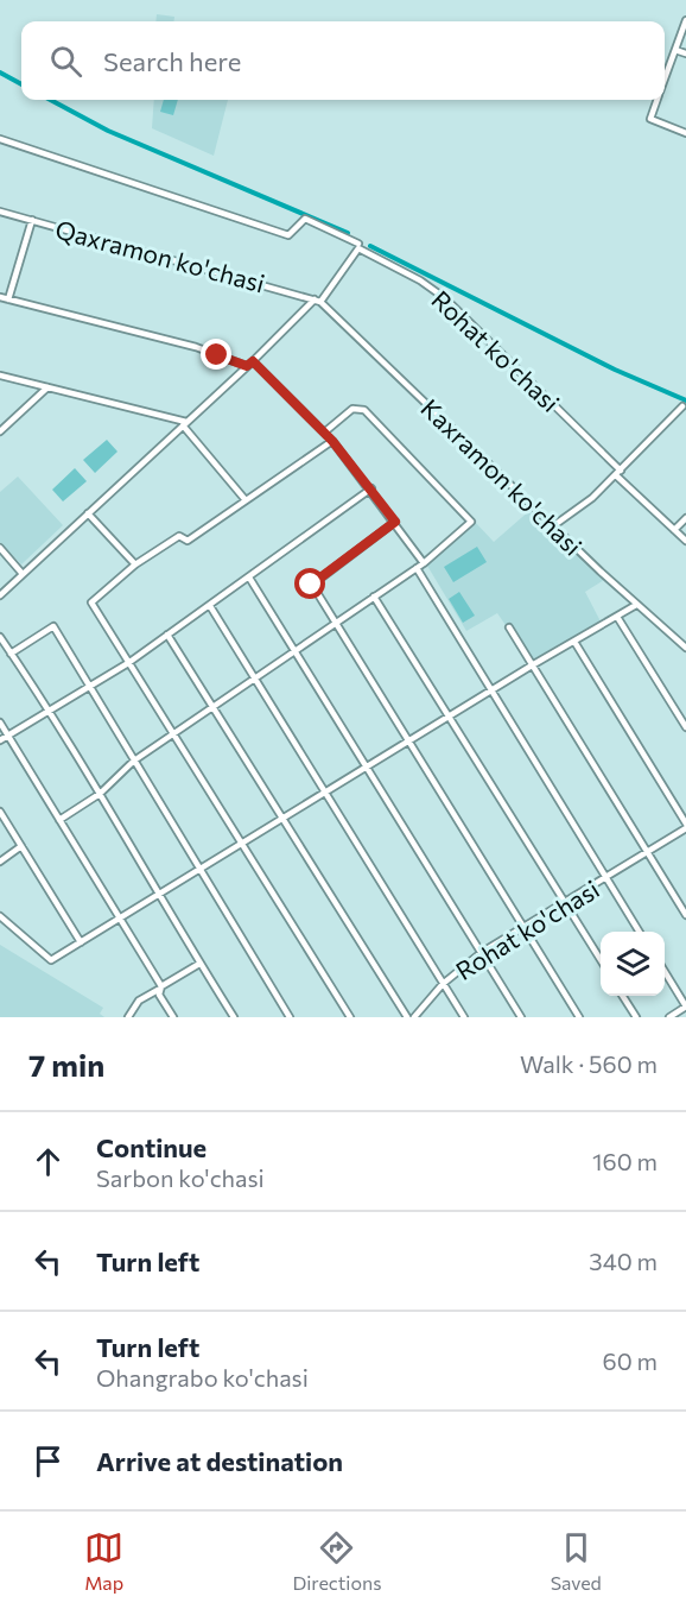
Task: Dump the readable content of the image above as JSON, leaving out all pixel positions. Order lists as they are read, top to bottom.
{
  "streets": {
    "street": ["Qaxramon ko'chasi", "Rohat ko'chasi", "Kaxramon ko'chasi"]
  },
  "crossings": [
    ["Qaxramon ko'chasi", "Kaxramon ko'chasi"]
  ],
  "page": {
    "search": "Search here",
    "heading": ["7 min", "Walk · 560 m"],
    "list": [
      ["Continue", "Sarbon ko'chasi", "160 m"],
      ["Turn left", "340 m"],
      ["Turn left", "Ohangrabo ko'chasi", "60 m"],
      "Arrive at destination"
    ],
    "nav": ["Map", "Directions", "Saved"]
  }
}
